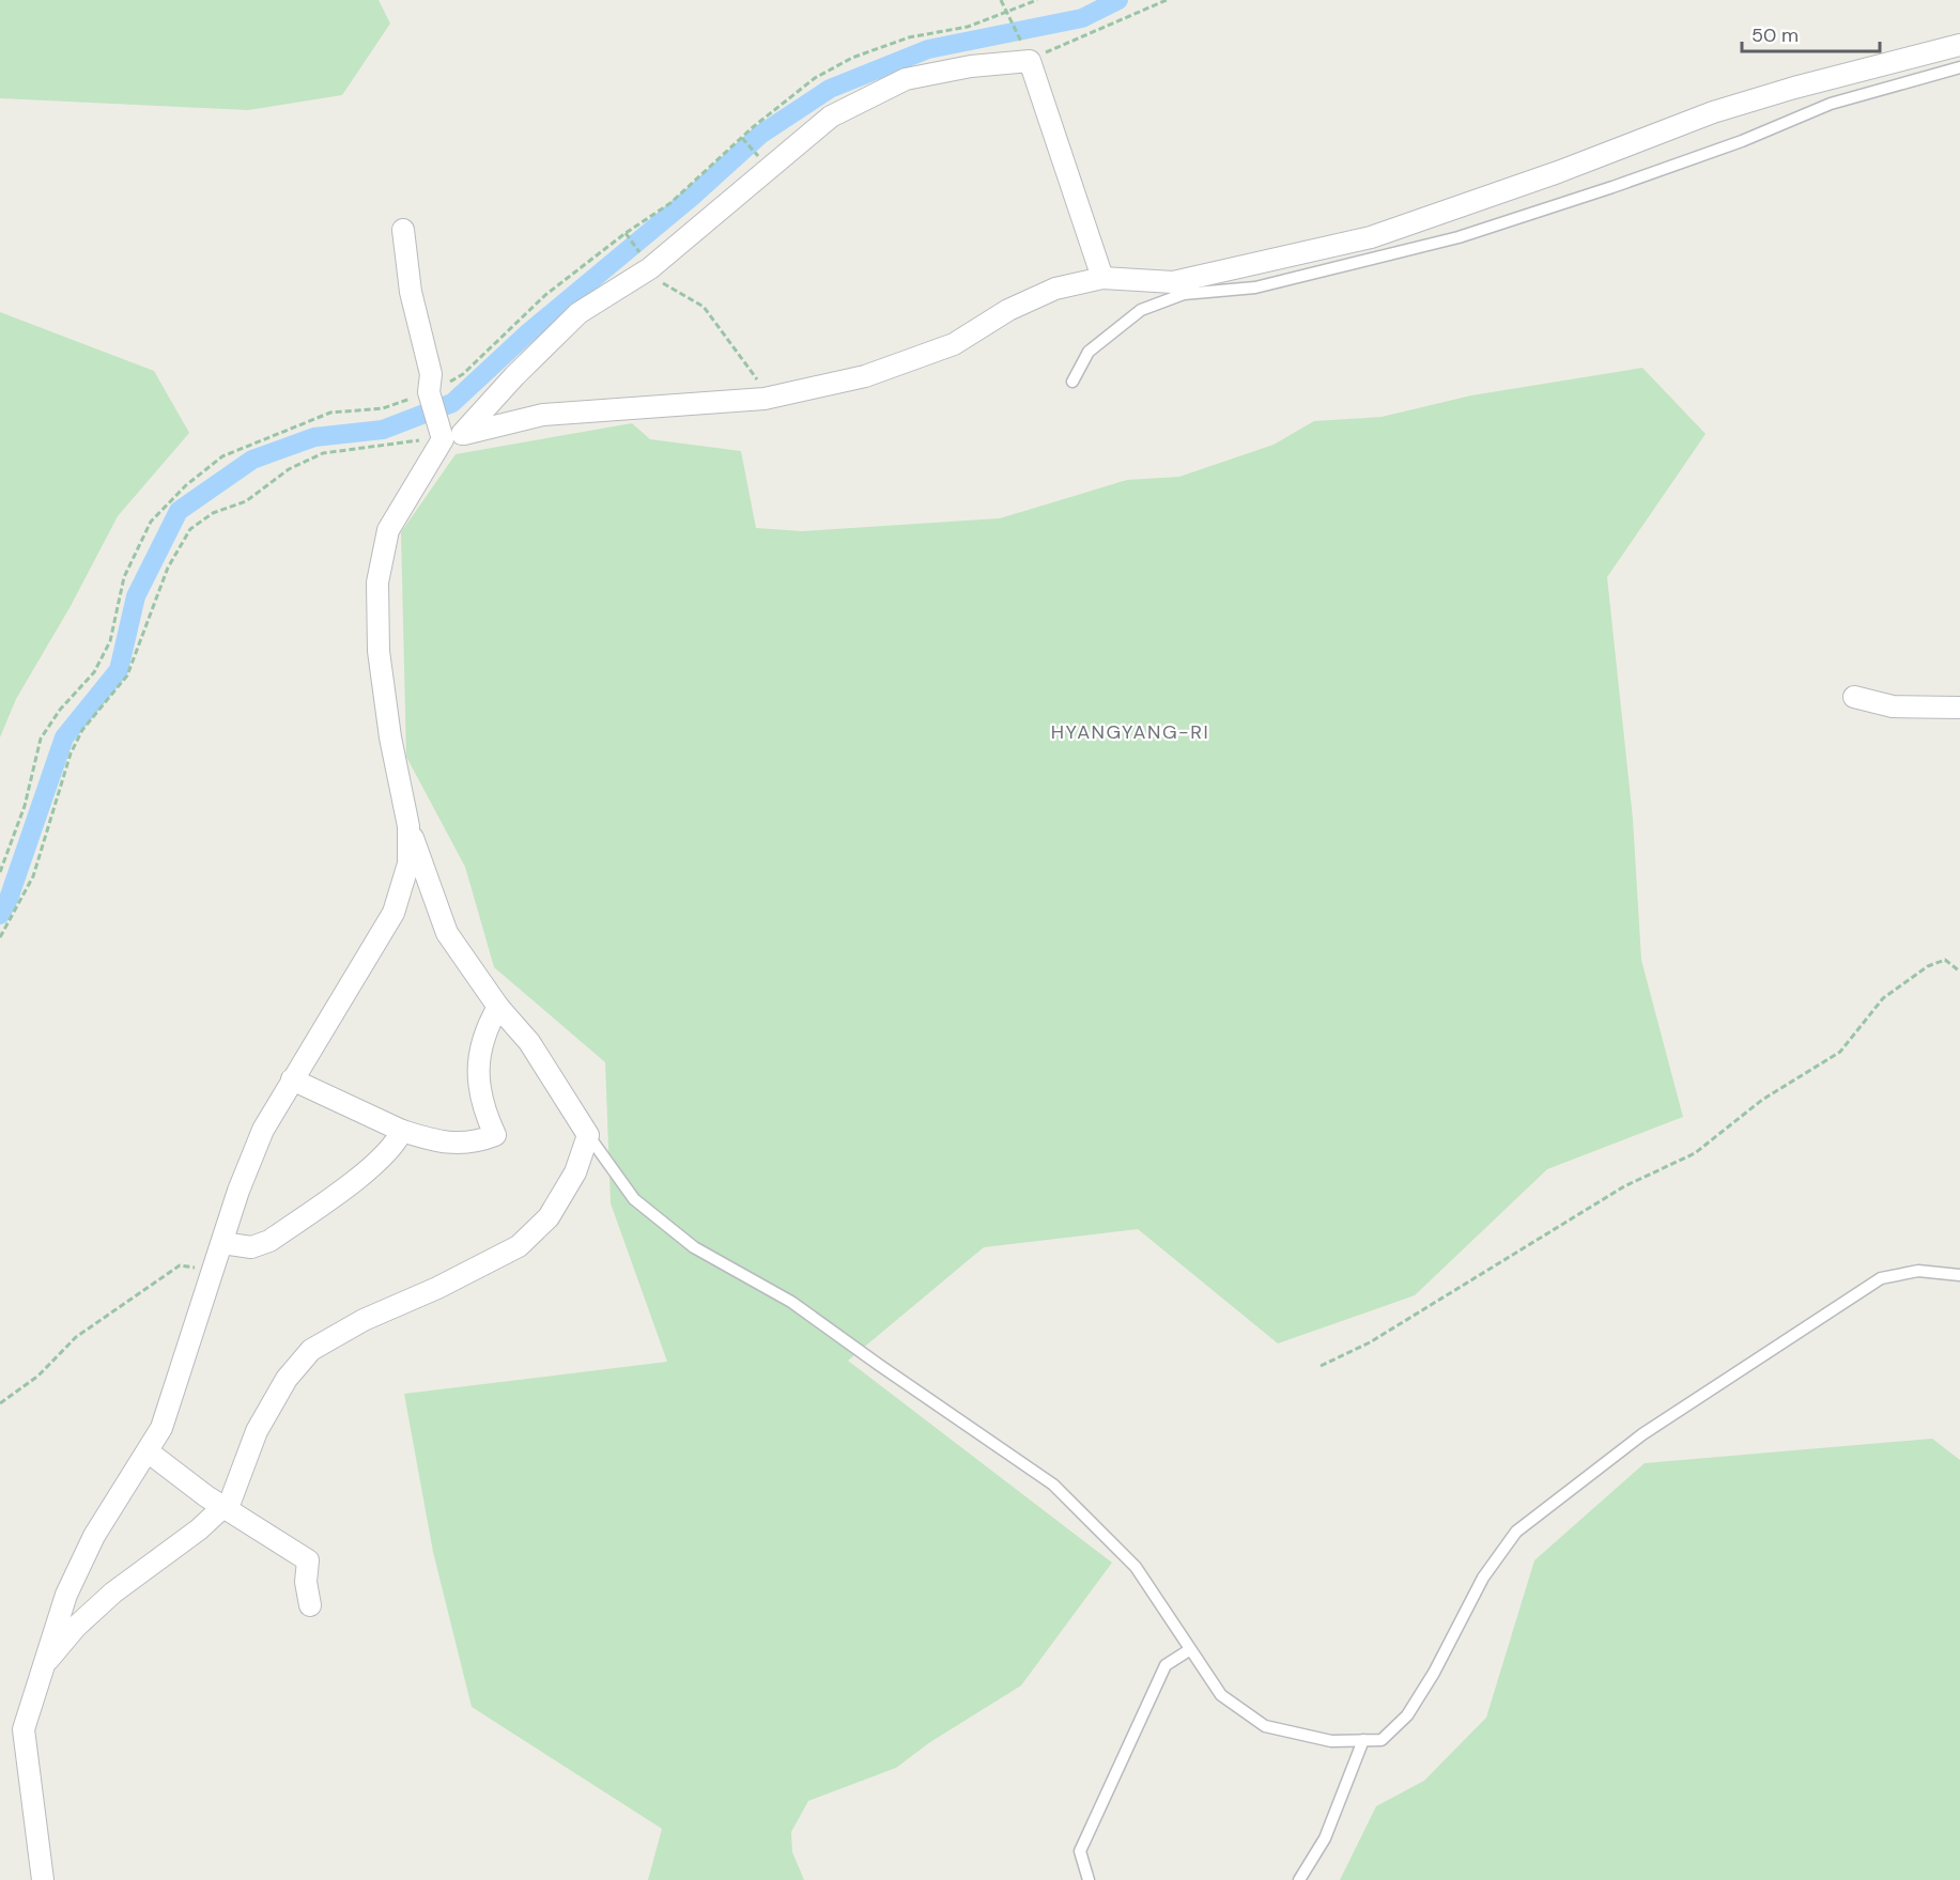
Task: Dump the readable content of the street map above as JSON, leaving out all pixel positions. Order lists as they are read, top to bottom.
{
  "districts": ["HYANGYANG-RI"],
  "scale_bar": "50 m"
}
